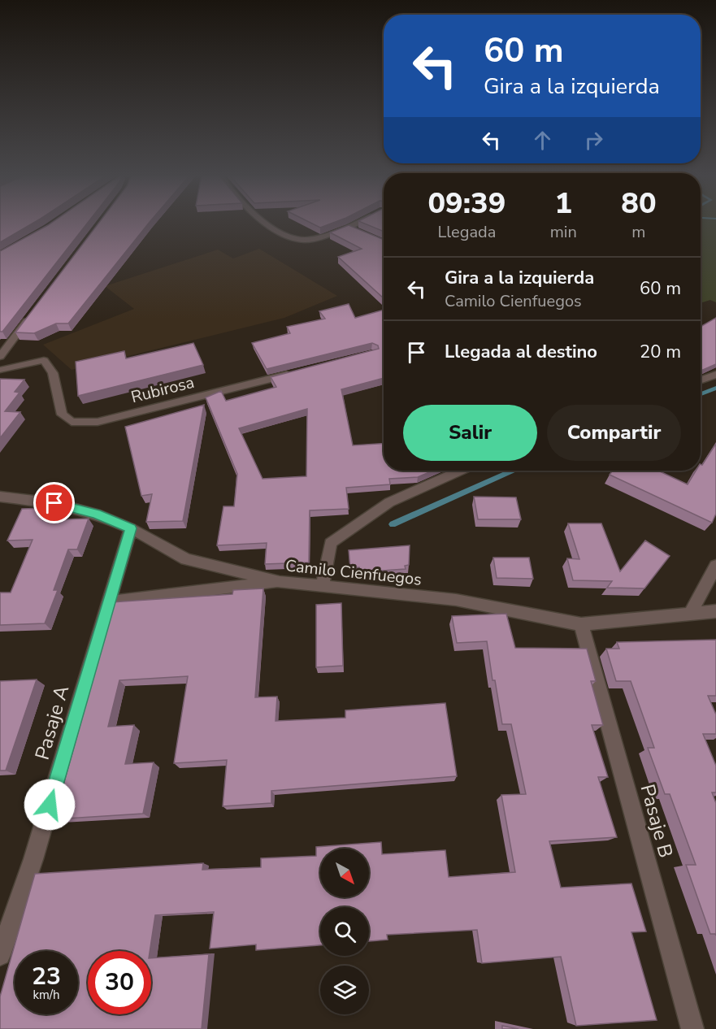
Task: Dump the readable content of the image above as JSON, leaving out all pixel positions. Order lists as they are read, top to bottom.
{
  "streets": {
    "street": [
      "Rubirosa",
      "Camilo Cienfuegos",
      "Pasaje A",
      "Pasaje B"
    ]
  },
  "crossings": [
    ["Camilo Cienfuegos", "Pasaje A"],
    ["Camilo Cienfuegos", "Pasaje B"]
  ],
  "north": "bottom right",
  "page": {
    "turn": ["60 m", "Gira a la izquierda"],
    "eta": [
      "09:39",
      "Llegada",
      "1",
      "min",
      "80",
      "m"
    ],
    "list": [
      {
        "name": "Gira a la izquierda",
        "note": "Camilo Cienfuegos",
        "value": "60 m"
      },
      {
        "name": "Llegada al destino",
        "value": "20 m"
      }
    ],
    "buttons": ["Salir", "Compartir"],
    "speed": "23 km/h",
    "limit": "30"
  }
}
